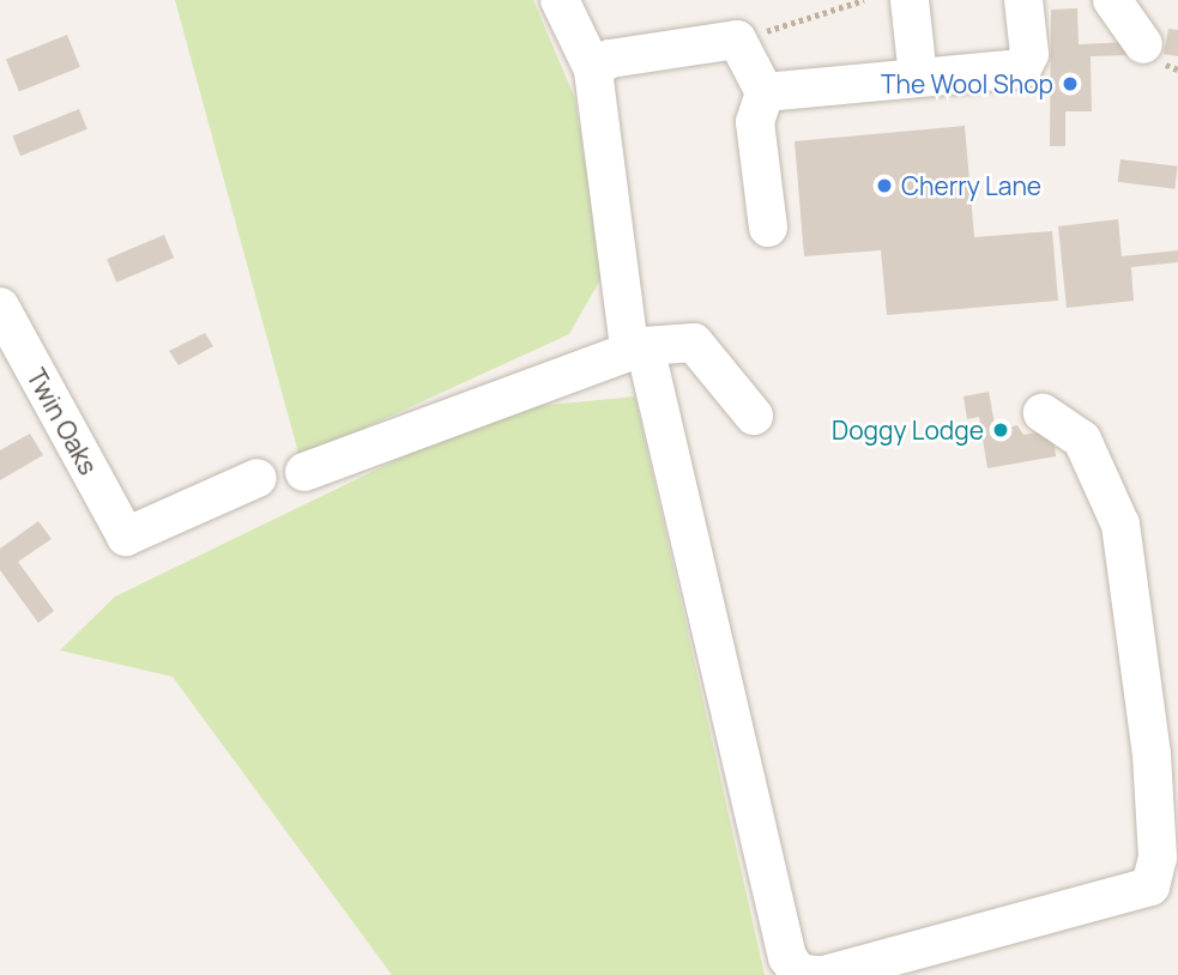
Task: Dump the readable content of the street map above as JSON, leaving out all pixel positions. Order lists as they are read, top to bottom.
{
  "streets": {
    "street": ["Twin Oaks"]
  },
  "places": ["The Wool Shop", "Cherry Lane", "Doggy Lodge"]
}
